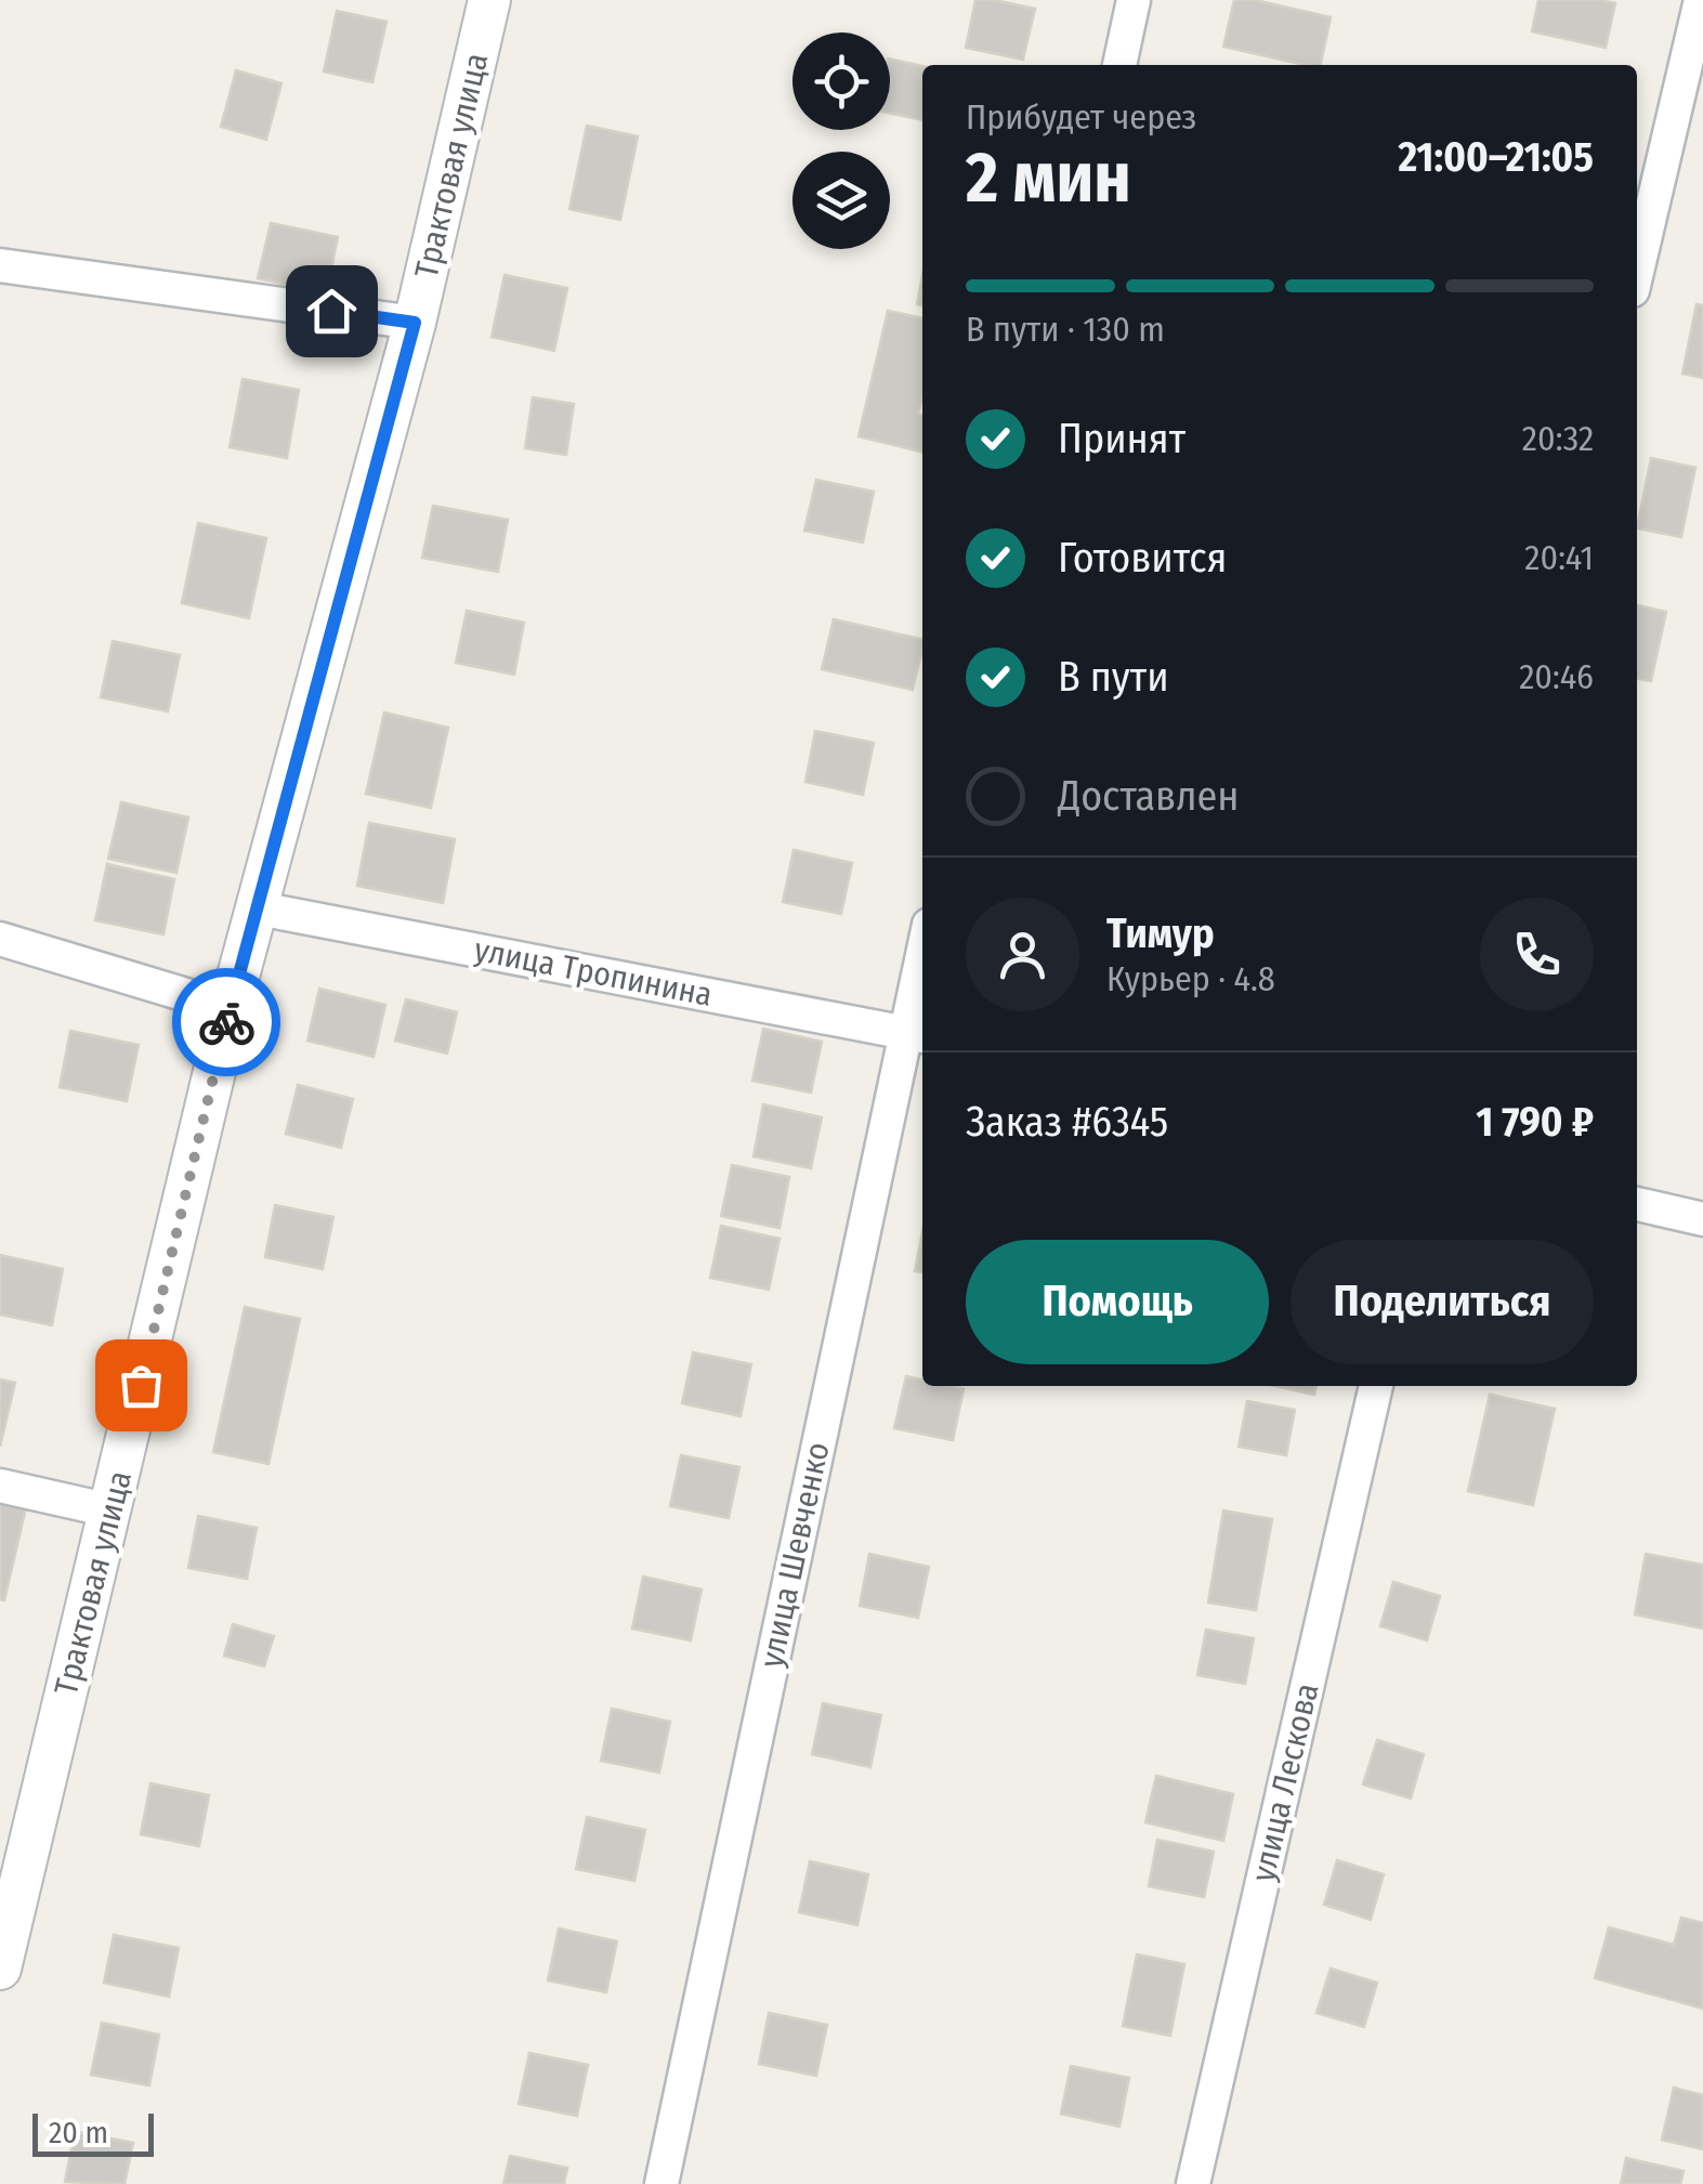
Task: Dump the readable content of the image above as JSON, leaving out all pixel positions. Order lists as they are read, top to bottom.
{
  "streets": {
    "street": [
      "Трактовая улица",
      "улица Тропинина",
      "улица Шевченко",
      "улица Лескова"
    ]
  },
  "crossings": [
    ["Трактовая улица", "улица Тропинина"],
    ["улица Тропинина", "улица Шевченко"]
  ],
  "scale_bar": "20 m",
  "page": {
    "heading": ["2 мин", "Прибудет через", "21:00–21:05"],
    "panel": [
      "Тимур",
      "Курьер · 4.8",
      "Заказ #6345",
      "1 790 ₽"
    ],
    "bar": "В пути · 130 m",
    "list": [
      ["Принят", "20:32"],
      ["Готовится", "20:41"],
      ["В пути", "20:46"],
      "Доставлен"
    ],
    "buttons": ["Помощь", "Поделиться"],
    "scale": "20 m"
  }
}
